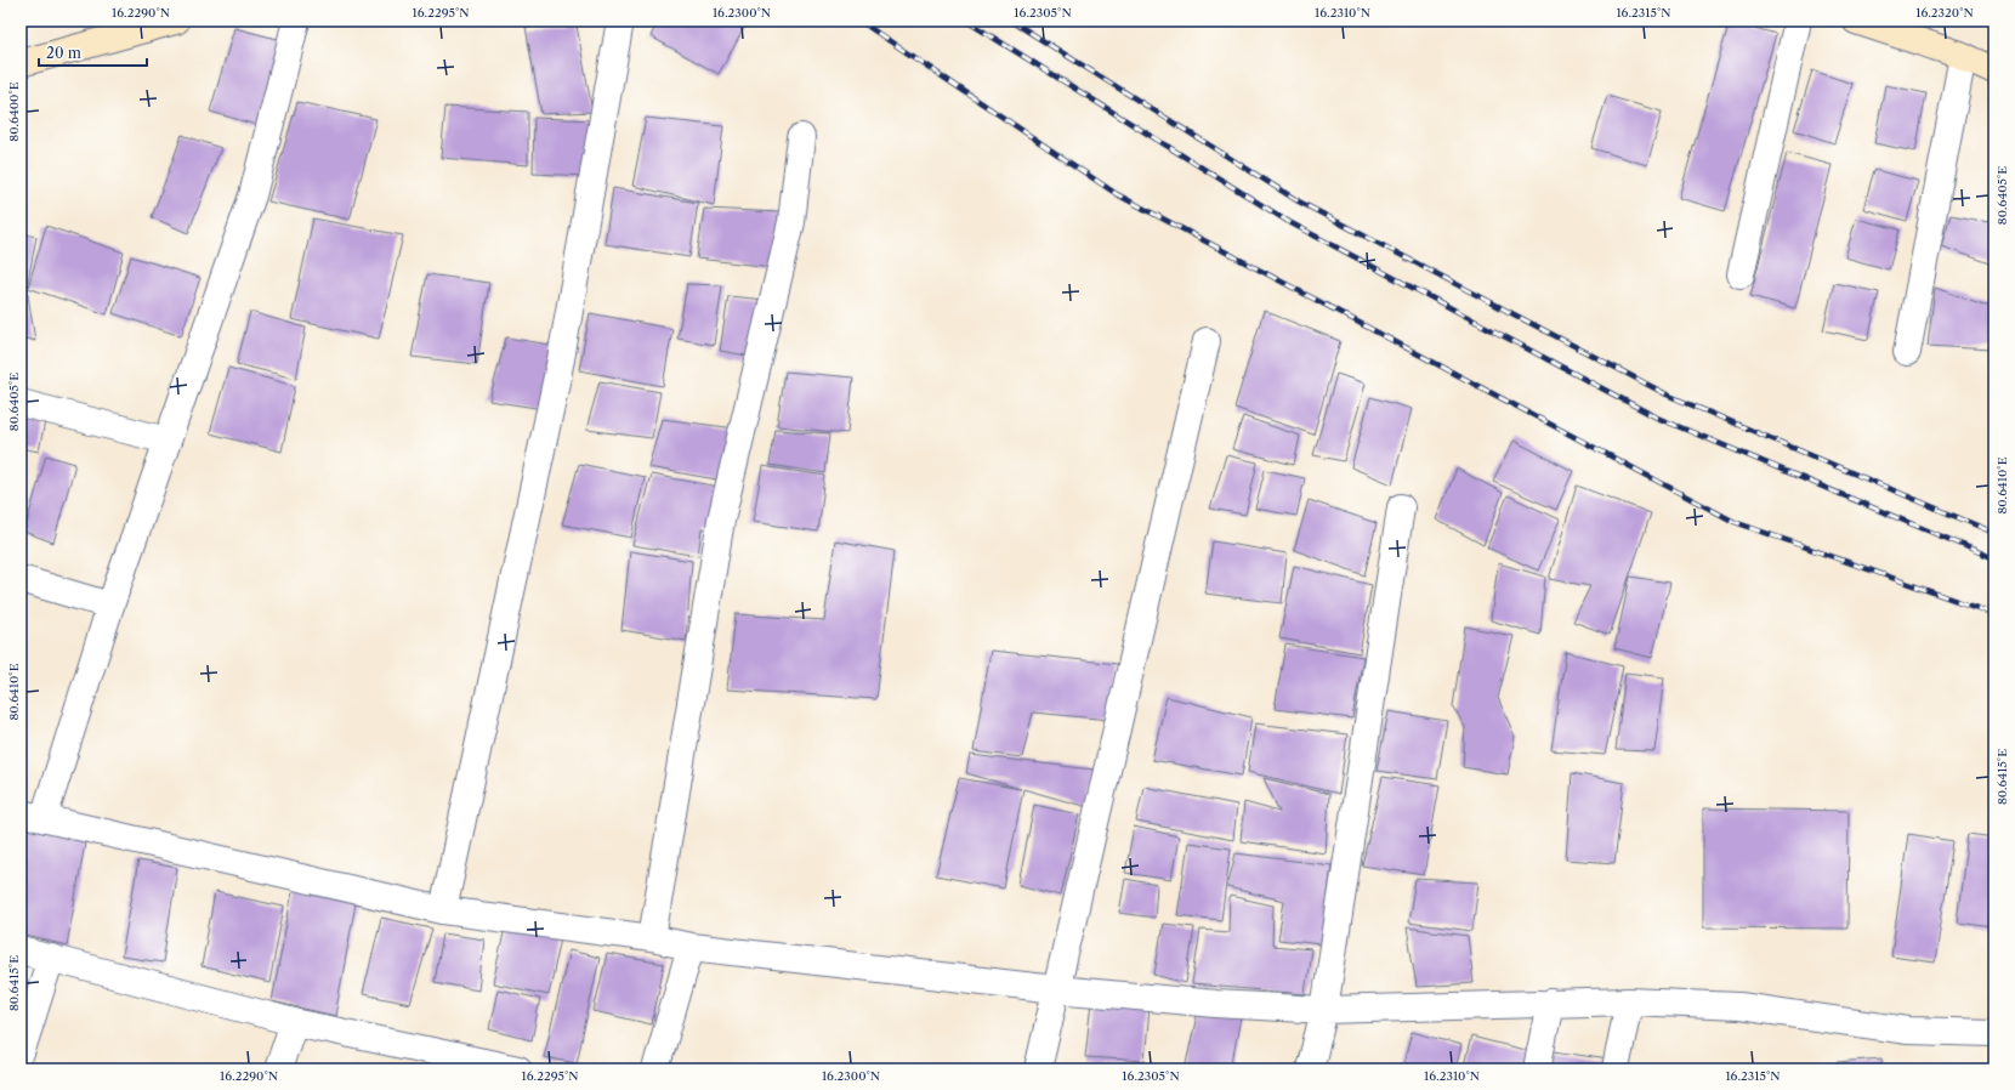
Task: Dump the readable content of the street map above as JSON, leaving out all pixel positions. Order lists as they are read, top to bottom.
{
  "scale_bar": "20 m",
  "coordinates": [
    "16.2290°N",
    "16.2295°N",
    "16.2300°N",
    "16.2305°N",
    "16.2310°N",
    "16.2315°N",
    "16.2320°N",
    "80.6400°E",
    "80.6405°E",
    "80.6410°E",
    "80.6415°E"
  ]
}
